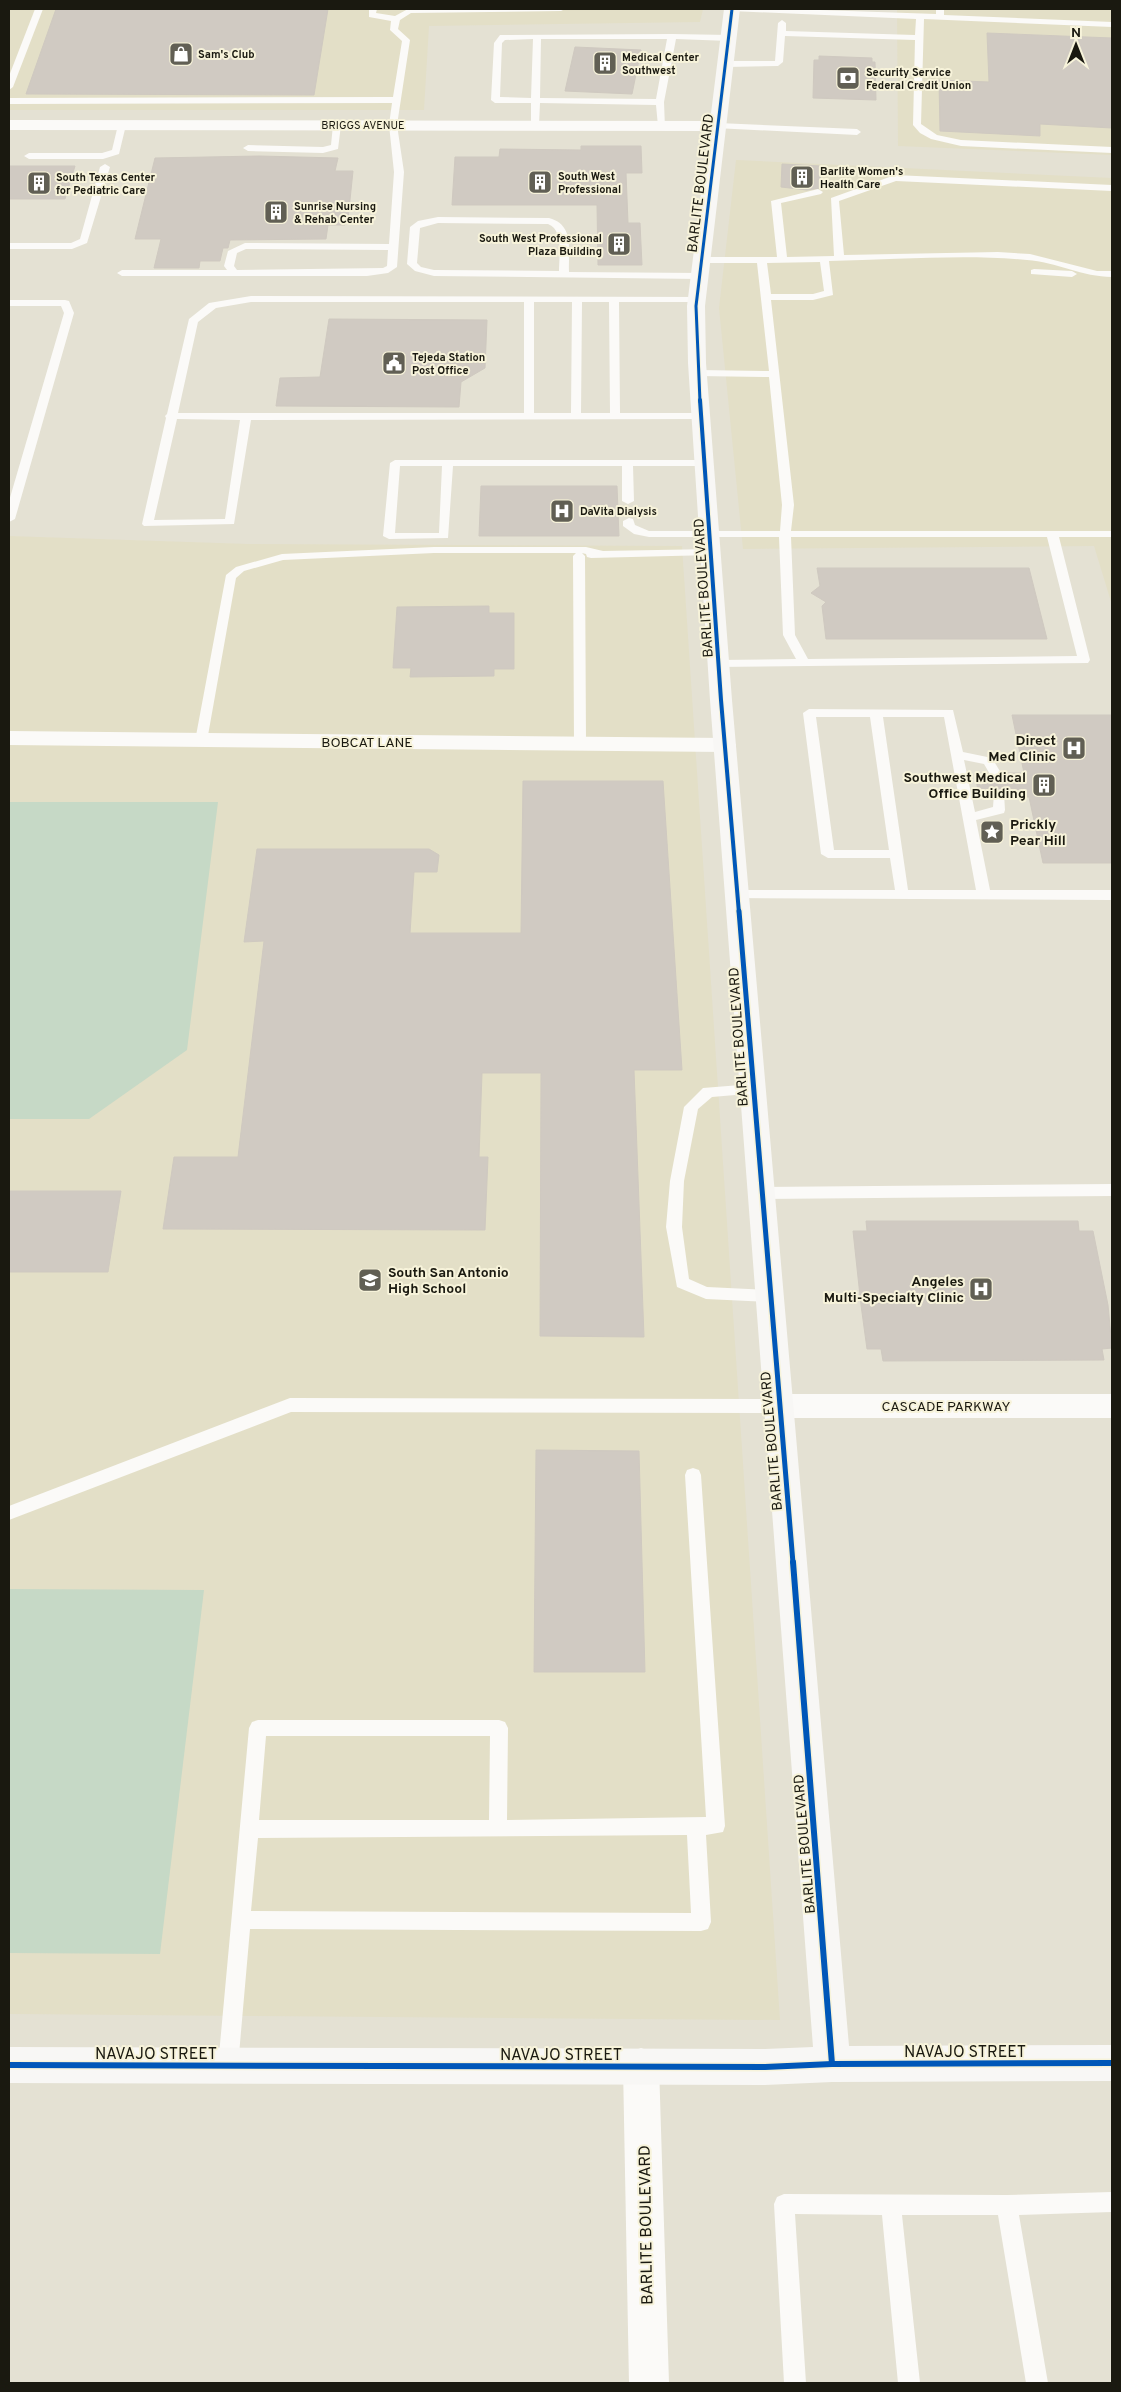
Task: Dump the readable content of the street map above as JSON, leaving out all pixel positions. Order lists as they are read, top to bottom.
{
  "streets": {
    "street": [
      "BRIGGS AVENUE",
      "BARLITE BOULEVARD",
      "BOBCAT LANE",
      "CASCADE PARKWAY",
      "NAVAJO STREET"
    ]
  },
  "crossings": [
    ["BRIGGS AVENUE", "BARLITE BOULEVARD"],
    ["BARLITE BOULEVARD", "BOBCAT LANE"],
    ["BARLITE BOULEVARD", "CASCADE PARKWAY"],
    ["BARLITE BOULEVARD", "NAVAJO STREET"]
  ],
  "places": {
    "shop": ["Sam's Club"],
    "building": [
      "Medical Center Southwest",
      "Barlite Women's Health Care",
      "South West Professional",
      "South Texas Center for Pediatric Care",
      "Sunrise Nursing & Rehab Center",
      "South West Professional Plaza Building",
      "Southwest Medical Office Building"
    ],
    "bank": ["Security Service Federal Credit Union"],
    "public building": ["Tejeda Station Post Office"],
    "hospital": ["DaVita Dialysis", "Direct Med Clinic", "Angeles Multi-Specialty Clinic"],
    "place": ["Prickly Pear Hill"],
    "school or university": ["South San Antonio High School"]
  },
  "north": "top"
}
